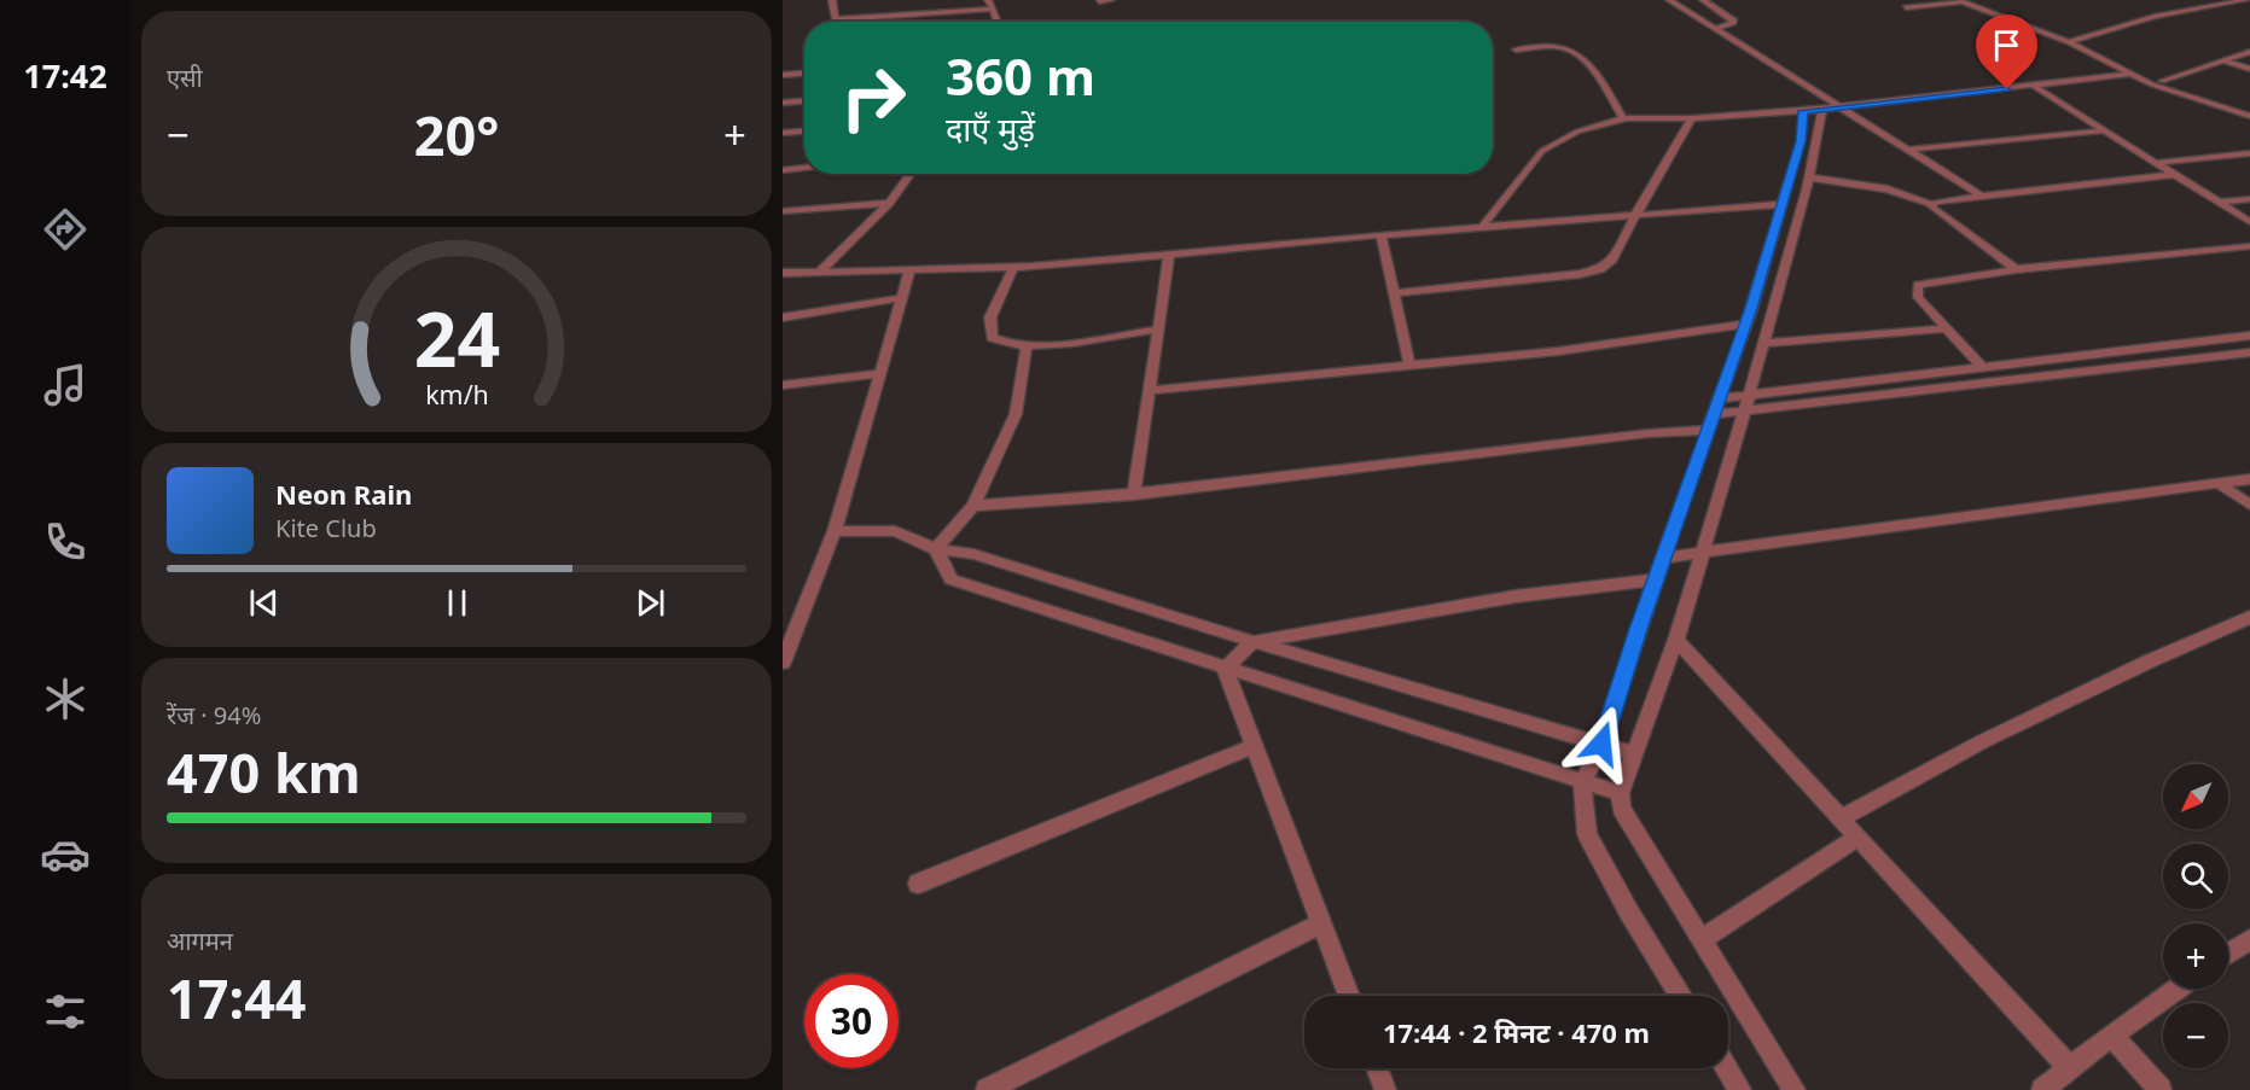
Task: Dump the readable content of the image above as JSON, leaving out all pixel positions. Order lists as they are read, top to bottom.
{
  "north": "bottom left",
  "page": {
    "tabs": "17:42",
    "tile": [
      "एसी",
      ["रेंज · 94%", "470 km"],
      ["आगमन", "17:44"]
    ],
    "turn": ["360 m", "दाएँ मुड़ें"],
    "heat": ["−", "20°", "+"],
    "song": ["Neon Rain", "Kite Club"],
    "map_buttons": ["+", "−"],
    "limit": "30",
    "trip": "17:44 · 2 मिनट · 470 m",
    "gauge": ["24", "km/h"]
  }
}
